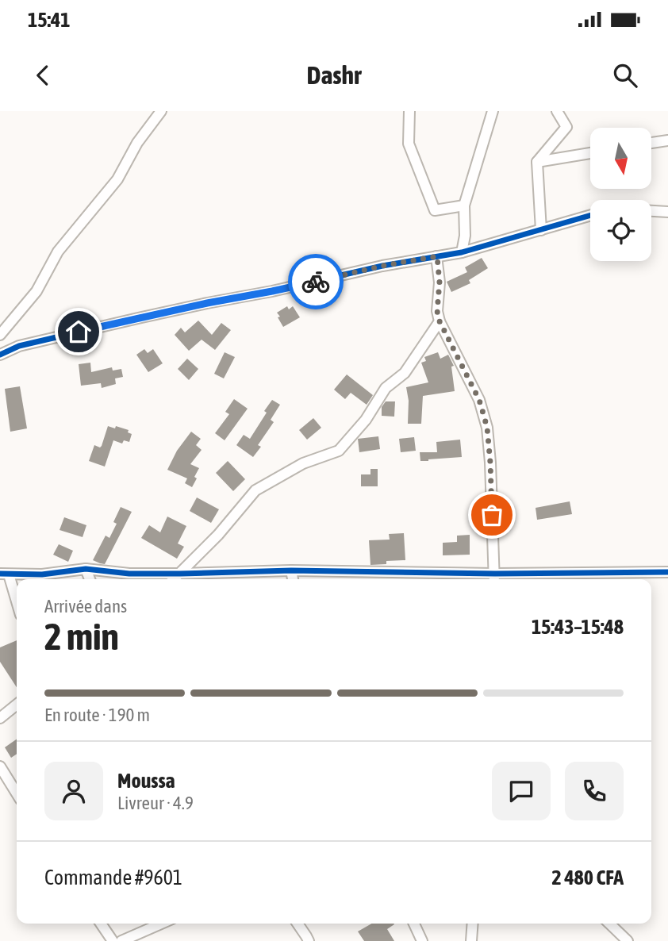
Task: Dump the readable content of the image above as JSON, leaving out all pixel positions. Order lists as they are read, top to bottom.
{
  "north": "bottom",
  "page": {
    "status": "15:41",
    "header": "Dashr",
    "heading": ["2 min", "Arrivée dans", "15:43–15:48"],
    "panel": [
      "Moussa",
      "Livreur · 4.9",
      "Commande #9601",
      "2 480 CFA"
    ],
    "bar": "En route · 190 m"
  }
}
